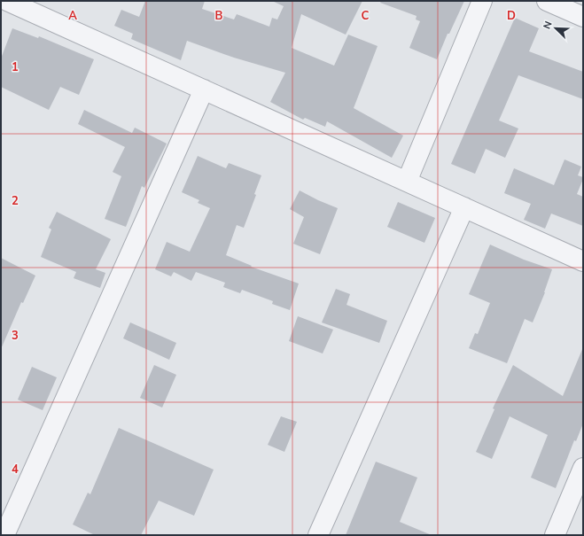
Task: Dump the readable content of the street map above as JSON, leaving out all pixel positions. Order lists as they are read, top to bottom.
{
  "north": "top left",
  "grid": {
    "columns": [
      "A",
      "B",
      "C",
      "D"
    ],
    "rows": [
      "1",
      "2",
      "3",
      "4"
    ]
  }
}
